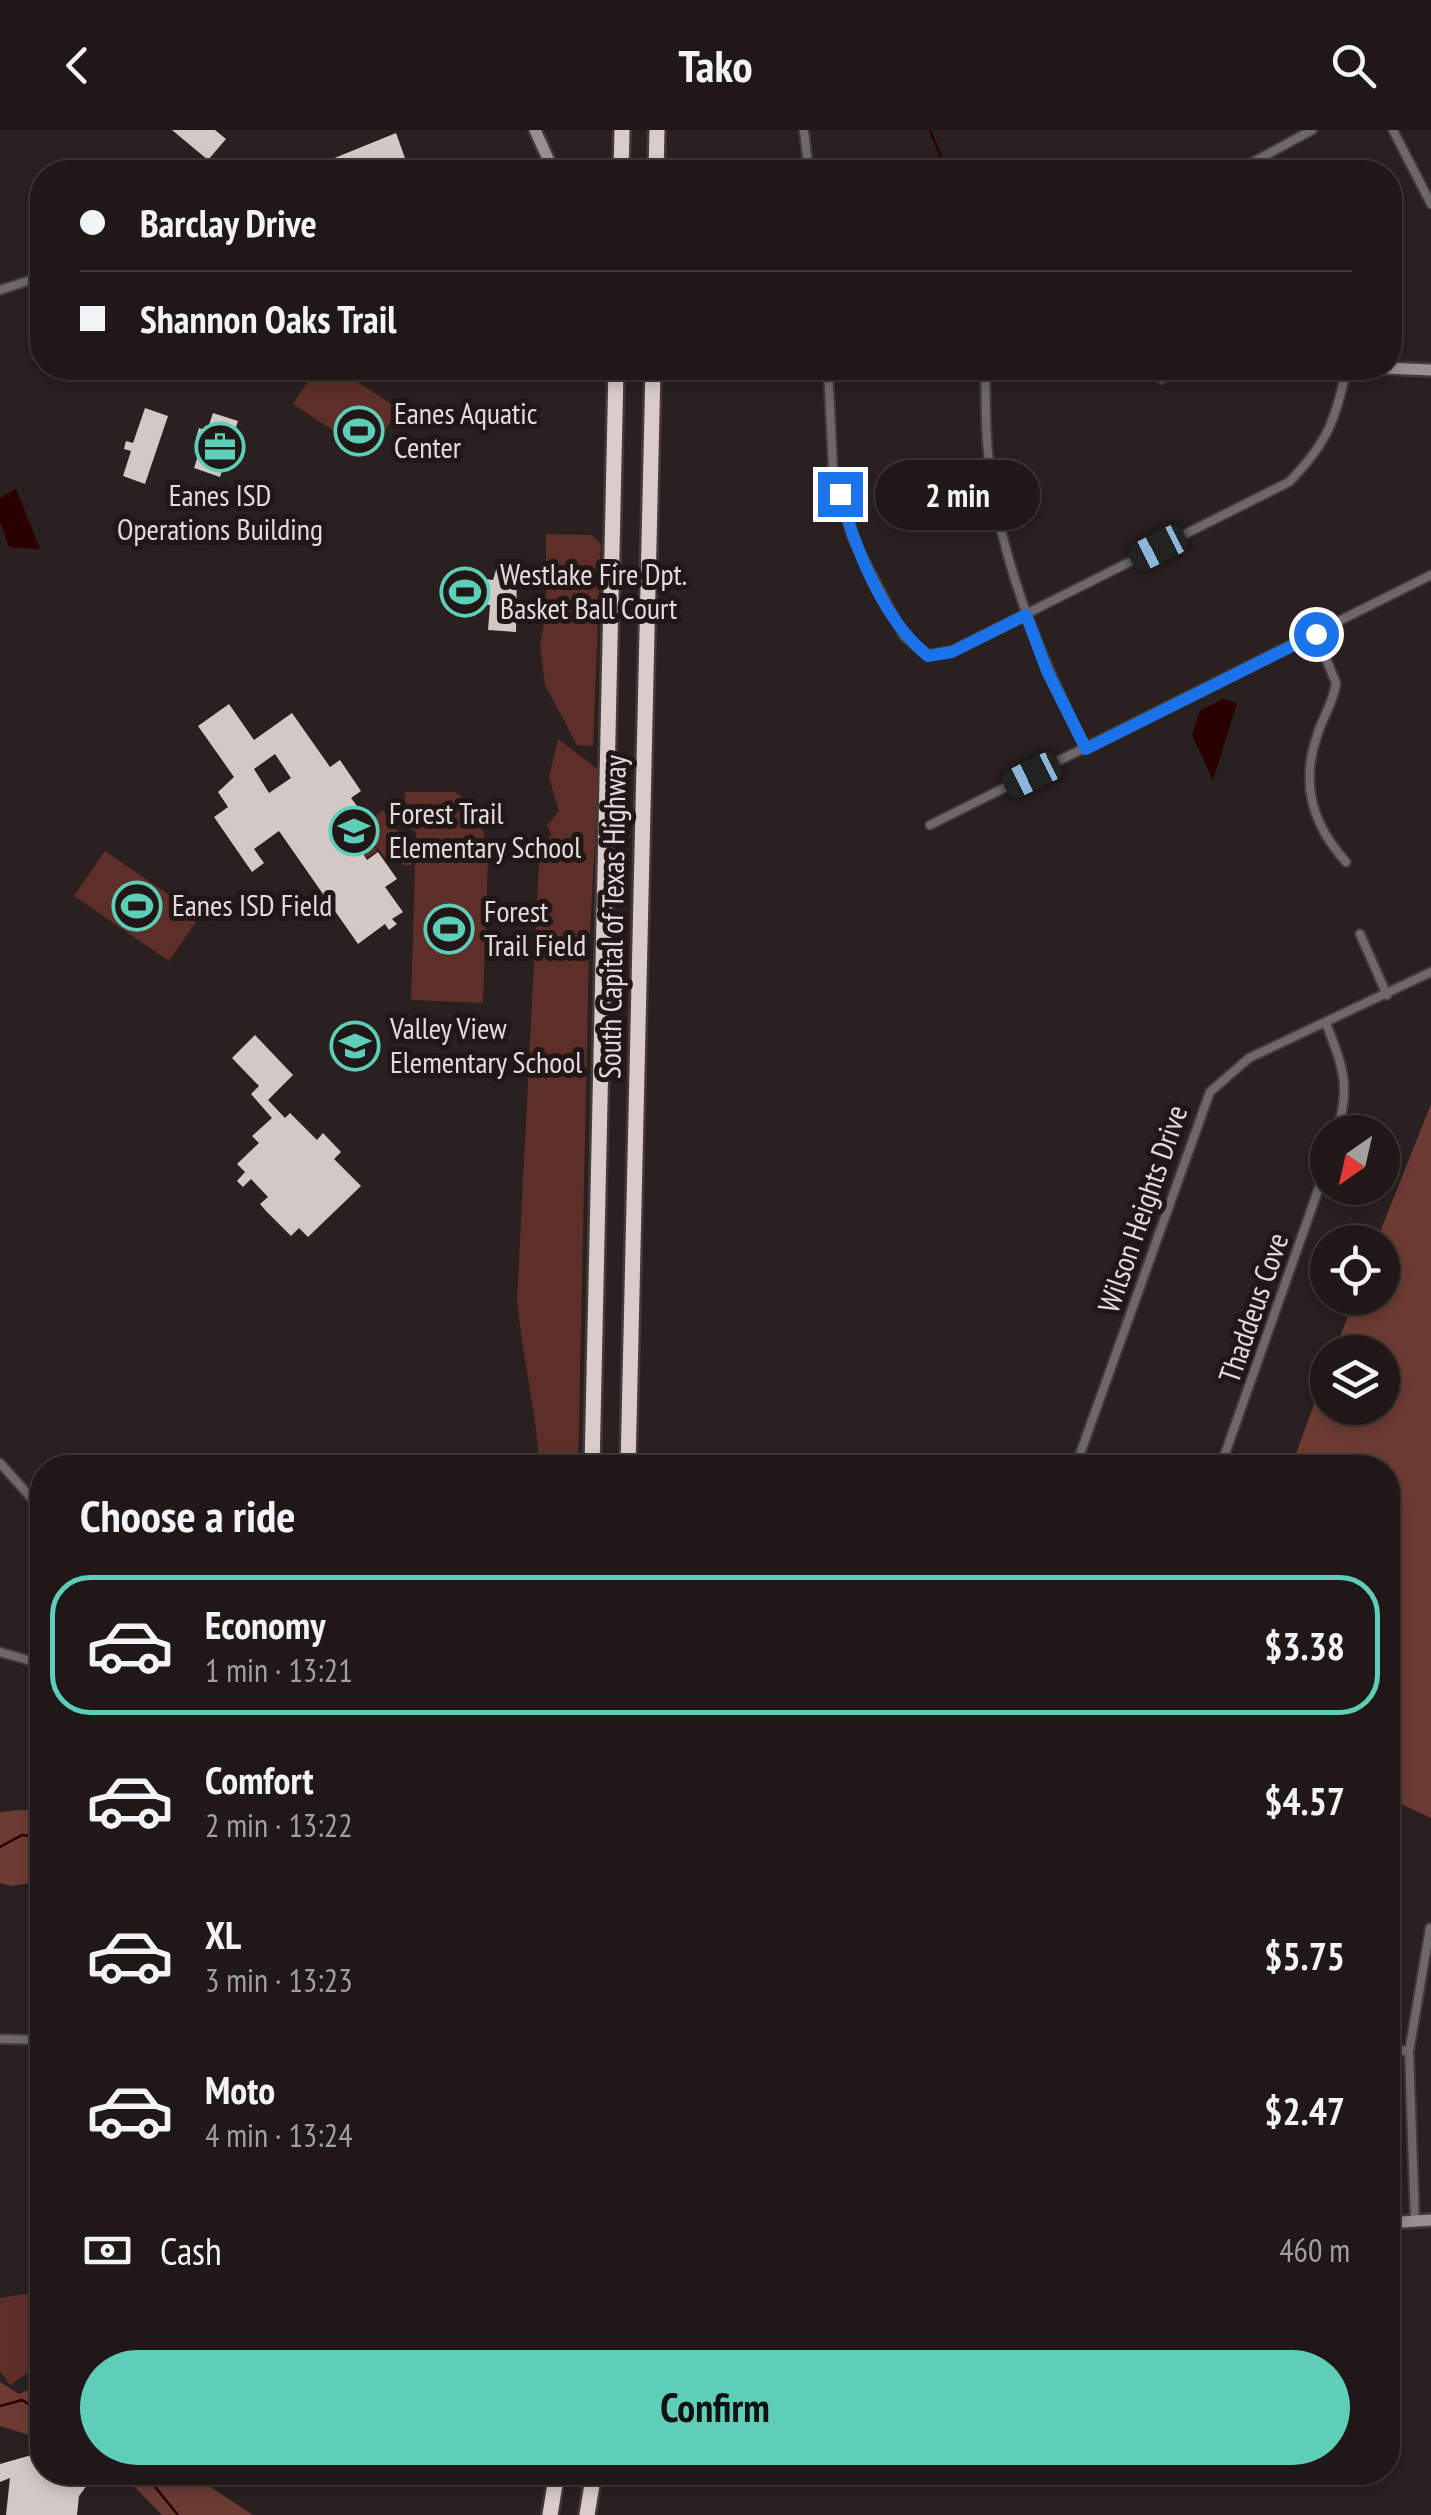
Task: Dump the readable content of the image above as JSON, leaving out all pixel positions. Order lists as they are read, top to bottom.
{
  "streets": {
    "highway": ["South Capital of Texas Highway"],
    "street": ["Wilson Heights Drive", "Thaddeus Cove"]
  },
  "places": {
    "sports": [
      "Eanes Aquatic Center",
      "Westlake Fire Dpt. Basket Ball Court",
      "Eanes ISD Field",
      "Forest Trail Field"
    ],
    "office": ["Eanes ISD Operations Building"],
    "school or university": ["Forest Trail Elementary School", "Valley View Elementary School"]
  },
  "north": "bottom left",
  "page": {
    "header": "Tako",
    "banner": ["Barclay Drive", "Shannon Oaks Trail"],
    "bubble": "2 min",
    "heading": "Choose a ride",
    "list": [
      {
        "name": "Economy",
        "note": "1 min · 13:21",
        "value": "$3.38"
      },
      {
        "name": "Comfort",
        "note": "2 min · 13:22",
        "value": "$4.57"
      },
      {
        "name": "XL",
        "note": "3 min · 13:23",
        "value": "$5.75"
      },
      {
        "name": "Moto",
        "note": "4 min · 13:24",
        "value": "$2.47"
      }
    ],
    "pay": ["Cash", "460 m"],
    "buttons": "Confirm"
  }
}
